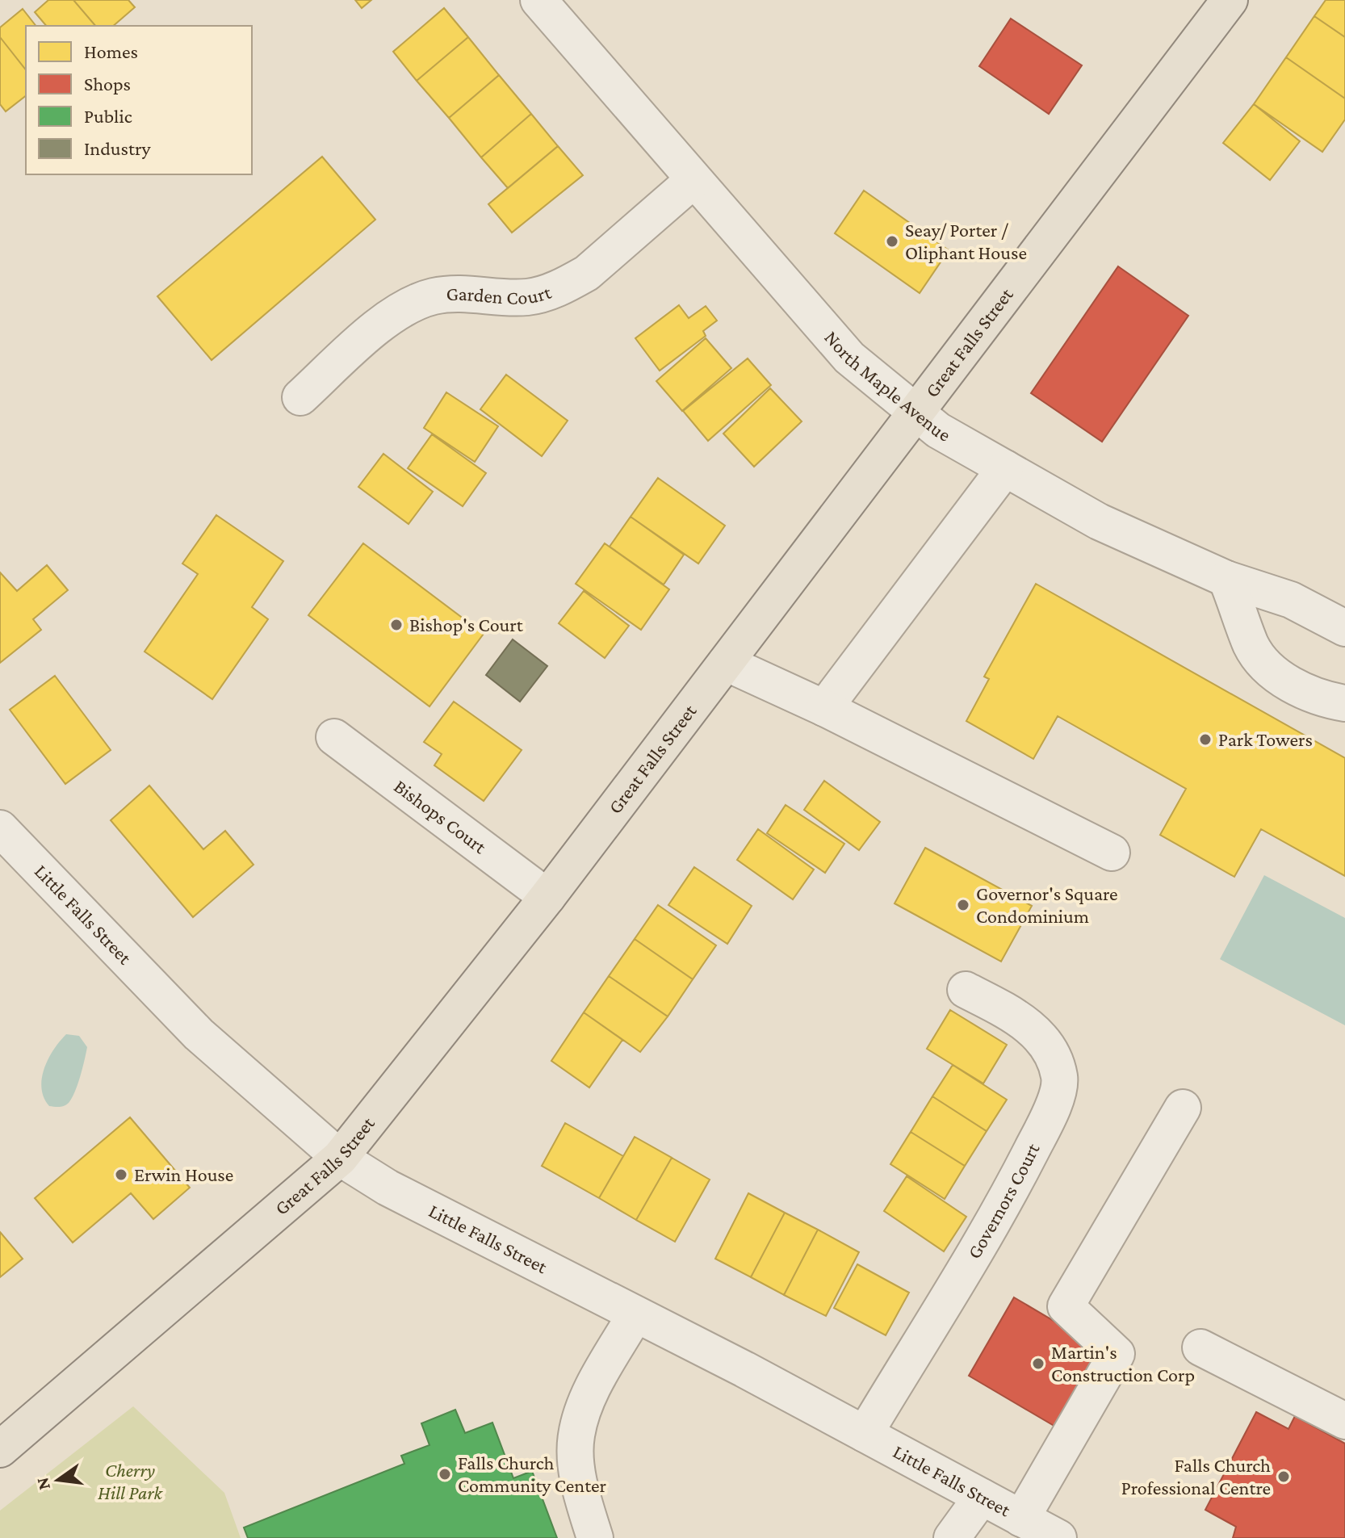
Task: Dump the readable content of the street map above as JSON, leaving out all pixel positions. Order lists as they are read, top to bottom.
{
  "streets": {
    "main road": ["Great Falls Street"],
    "street": [
      "Garden Court",
      "North Maple Avenue",
      "Bishops Court",
      "Little Falls Street",
      "Governors Court"
    ]
  },
  "crossings": [
    ["Garden Court", "North Maple Avenue"],
    ["Great Falls Street", "North Maple Avenue"],
    ["Great Falls Street", "Bishops Court"],
    ["Great Falls Street", "Little Falls Street"],
    ["Little Falls Street", "Governors Court"]
  ],
  "parks": ["Cherry Hill Park"],
  "places": [
    "Seay/ Porter / Oliphant House",
    "Bishop's Court",
    "Park Towers",
    "Governor's Square Condominium",
    "Erwin House",
    "Martin's Construction Corp",
    "Falls Church Community Center",
    "Falls Church Professional Centre"
  ],
  "legend": [
    "Homes",
    "Shops",
    "Public",
    "Industry"
  ],
  "north": "left"
}
